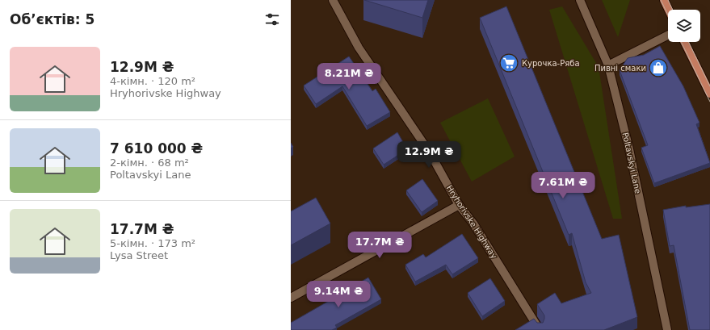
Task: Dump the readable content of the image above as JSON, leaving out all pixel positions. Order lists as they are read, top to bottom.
{
  "streets": {
    "street": ["Poltavskyi Lane", "Hryhorivske Highway"]
  },
  "places": {
    "supermarket": ["Курочка-Ряба"],
    "shop": ["Пивні смаки"]
  },
  "page": {
    "heading": "Об’єктів: 5",
    "list": [
      {
        "name": "12.9M ₴",
        "note": "4-кімн. · 120 m² · Hryhorivske Highway"
      },
      {
        "name": "7 610 000 ₴",
        "note": "2-кімн. · 68 m² · Poltavskyi Lane"
      },
      {
        "name": "17.7M ₴",
        "note": "5-кімн. · 173 m² · Lysa Street"
      }
    ],
    "price": [
      "8.21M ₴",
      "12.9M ₴",
      "7.61M ₴",
      "17.7M ₴",
      "9.14M ₴"
    ]
  }
}
